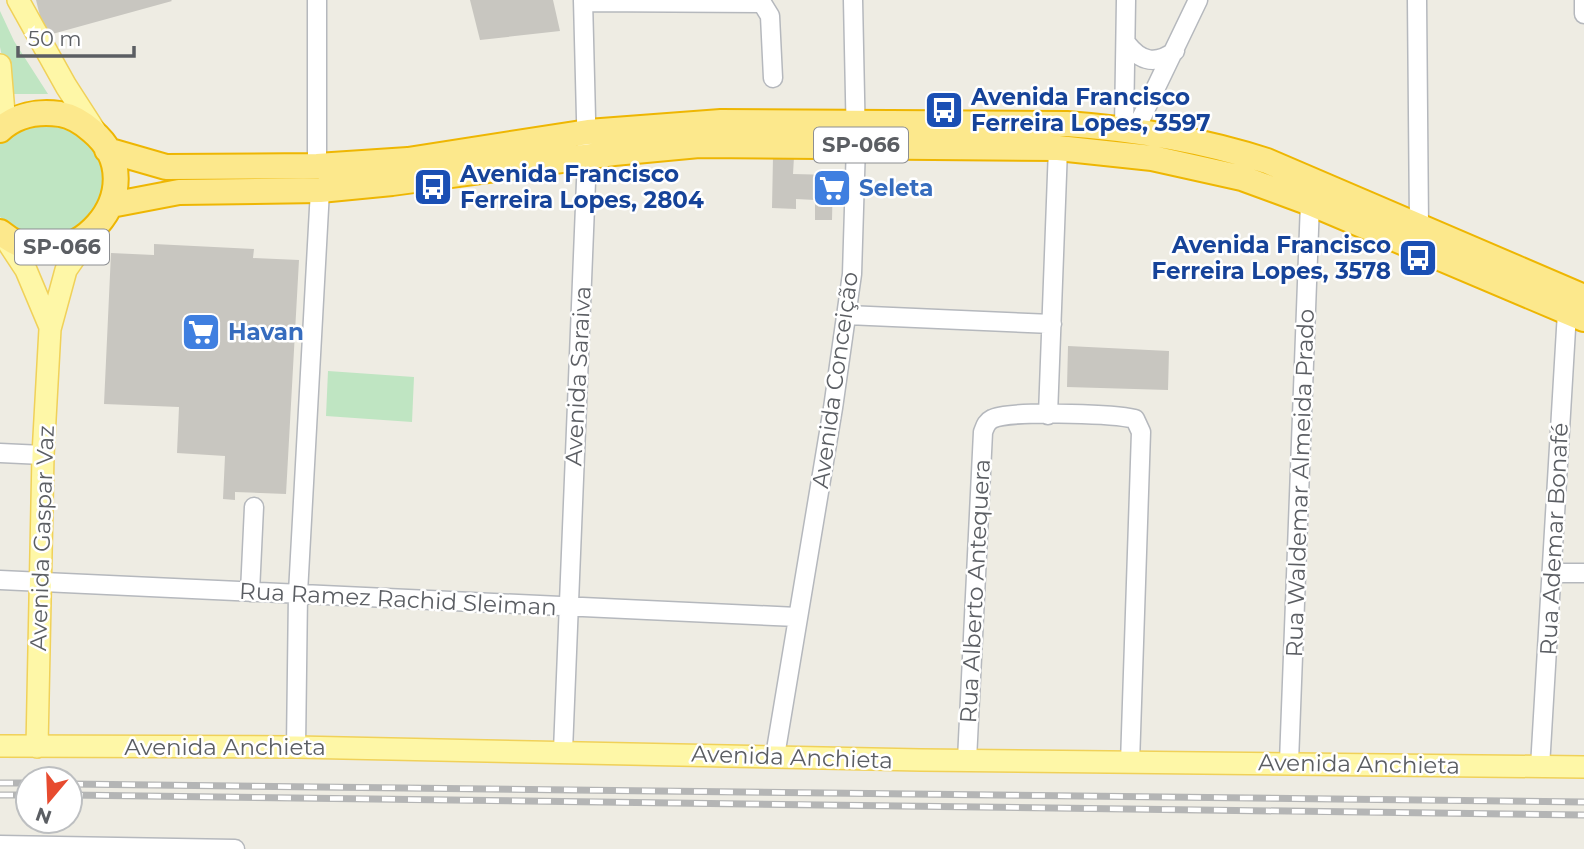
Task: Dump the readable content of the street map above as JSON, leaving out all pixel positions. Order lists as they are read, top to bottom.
{
  "streets": {
    "highway": ["SP-066"],
    "main road": ["Avenida Gaspar Vaz", "Avenida Anchieta"],
    "street": [
      "Avenida Saraiva",
      "Avenida Conceição",
      "Rua Waldemar Almeida Prado",
      "Rua Ademar Bonafé",
      "Rua Alberto Antequera",
      "Rua Ramez Rachid Sleiman"
    ]
  },
  "crossings": [
    ["SP-066", "Avenida Saraiva"],
    ["SP-066", "Avenida Conceição"],
    ["SP-066", "Rua Waldemar Almeida Prado"],
    ["SP-066", "Rua Ademar Bonafé"],
    ["Avenida Saraiva", "Rua Ramez Rachid Sleiman"],
    ["Avenida Saraiva", "Avenida Anchieta"],
    ["Avenida Conceição", "Rua Ramez Rachid Sleiman"],
    ["Avenida Conceição", "Avenida Anchieta"],
    ["Rua Waldemar Almeida Prado", "Avenida Anchieta"],
    ["Avenida Gaspar Vaz", "Rua Ramez Rachid Sleiman"],
    ["Avenida Gaspar Vaz", "Avenida Anchieta"],
    ["Rua Ademar Bonafé", "Avenida Anchieta"],
    ["Rua Alberto Antequera", "Avenida Anchieta"]
  ],
  "places": {
    "bus stop": ["Avenida Francisco Ferreira Lopes, 3597", "Avenida Francisco Ferreira Lopes, 2804", "Avenida Francisco Ferreira Lopes, 3578"],
    "supermarket": ["Seleta", "Havan"]
  },
  "scale_bar": "50 m",
  "north": "bottom"
}
